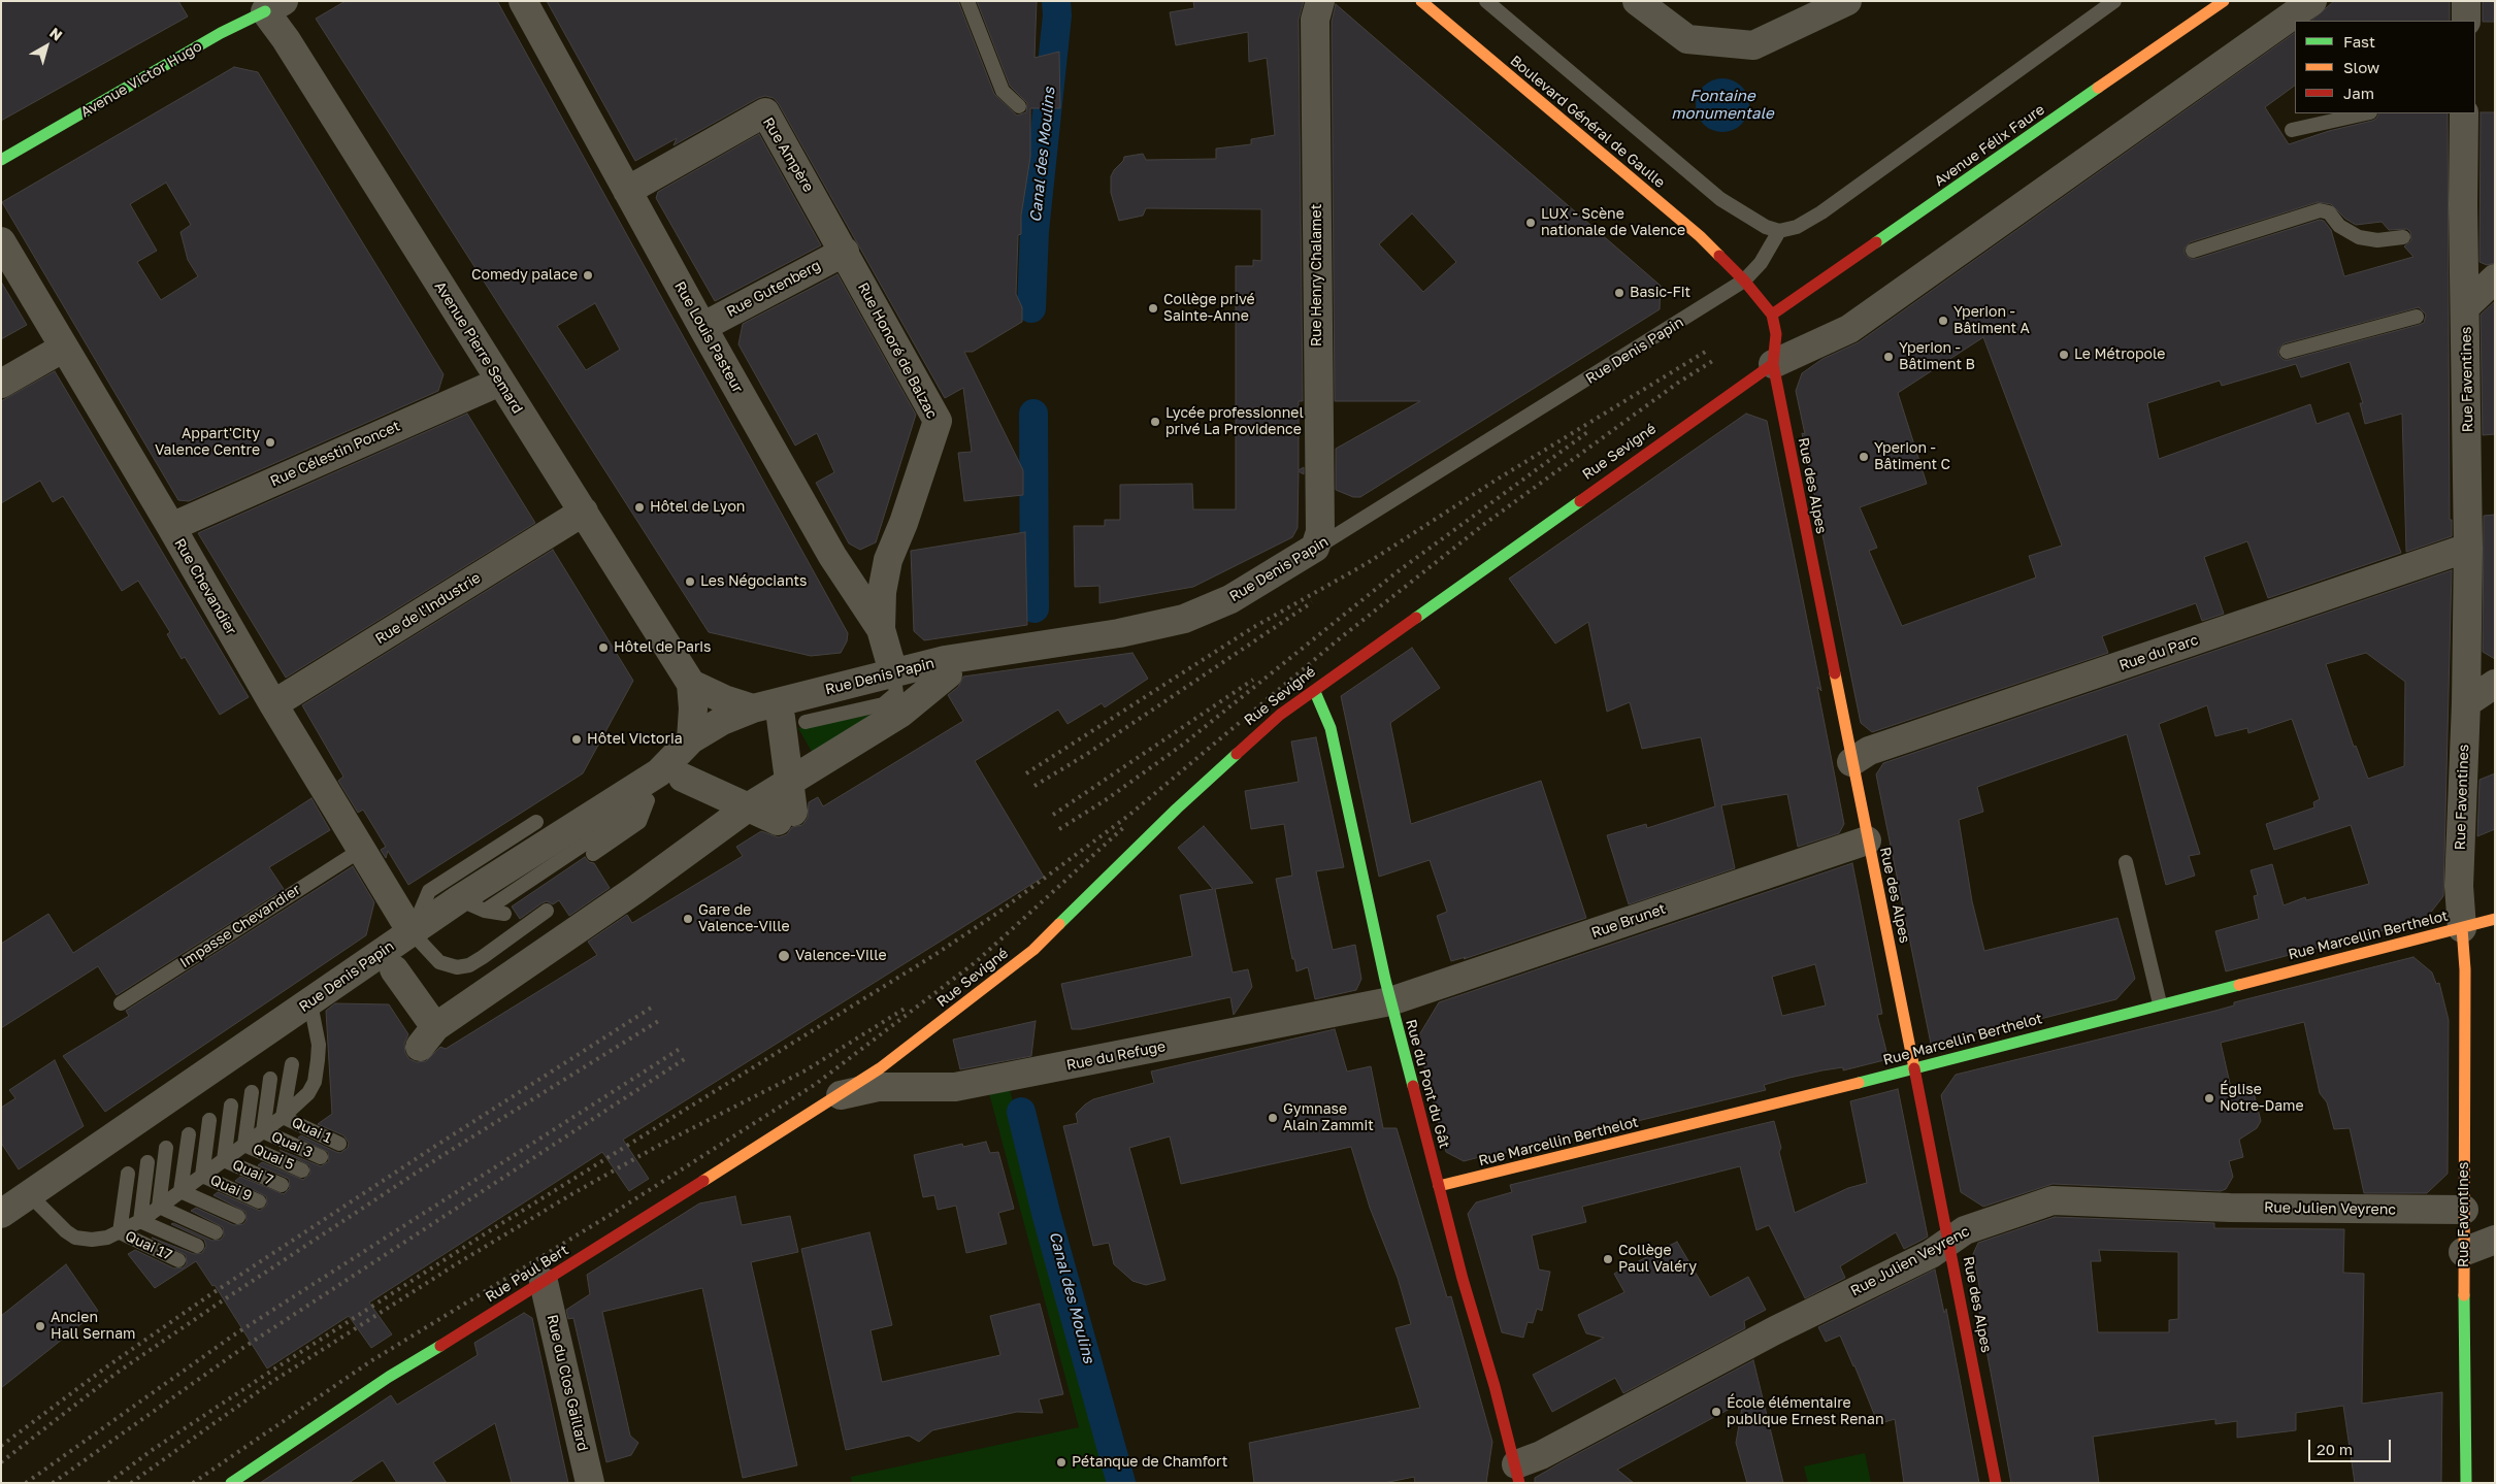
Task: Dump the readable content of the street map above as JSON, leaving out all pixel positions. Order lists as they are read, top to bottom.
{
  "streets": {
    "main road": [
      "Avenue Victor Hugo",
      "Boulevard Général de Gaulle",
      "Avenue Félix Faure",
      "Rue Faventines",
      "Rue Sevigné",
      "Rue des Alpes",
      "Rue Marcellin Berthelot",
      "Rue du Pont du Gât",
      "Rue Paul Bert"
    ],
    "street": [
      "Rue Ampère",
      "Rue Henry Chalamet",
      "Rue Gutenberg",
      "Rue Louis Pasteur",
      "Avenue Pierre Semard",
      "Rue Honoré de Balzac",
      "Rue Denis Papin",
      "Rue Célestin Poncet",
      "Rue Chevandier",
      "Rue de l'Industrie",
      "Rue du Parc",
      "Rue Brunet",
      "Rue du Refuge",
      "Rue Julien Veyrenc",
      "Rue du Clos Gaillard"
    ],
    "lane": [
      "Impasse Chevandier",
      "Quai 1",
      "Quai 3",
      "Quai 5",
      "Quai 7",
      "Quai 9",
      "Quai 17"
    ]
  },
  "crossings": [
    ["Avenue Victor Hugo", "Avenue Pierre Semard"],
    ["Boulevard Général de Gaulle", "Avenue Félix Faure"],
    ["Boulevard Général de Gaulle", "Rue Denis Papin"],
    ["Boulevard Général de Gaulle", "Rue des Alpes"],
    ["Avenue Félix Faure", "Rue des Alpes"],
    ["Rue Ampère", "Rue Gutenberg"],
    ["Rue Ampère", "Rue Louis Pasteur"],
    ["Rue Ampère", "Rue Honoré de Balzac"],
    ["Rue Henry Chalamet", "Rue Denis Papin"],
    ["Rue Gutenberg", "Rue Louis Pasteur"],
    ["Rue Gutenberg", "Rue Honoré de Balzac"],
    ["Rue Louis Pasteur", "Rue Honoré de Balzac"],
    ["Rue Louis Pasteur", "Rue Denis Papin"],
    ["Avenue Pierre Semard", "Rue Célestin Poncet"],
    ["Avenue Pierre Semard", "Rue de l'Industrie"],
    ["Rue Denis Papin", "Rue Chevandier"],
    ["Rue Faventines", "Rue du Parc"],
    ["Rue Faventines", "Rue Marcellin Berthelot"],
    ["Rue Faventines", "Rue Julien Veyrenc"],
    ["Rue Sevigné", "Rue des Alpes"],
    ["Rue Sevigné", "Rue du Refuge"],
    ["Rue Sevigné", "Rue du Pont du Gât"],
    ["Rue Sevigné", "Rue Paul Bert"],
    ["Rue Célestin Poncet", "Rue Chevandier"],
    ["Rue des Alpes", "Rue du Parc"],
    ["Rue des Alpes", "Rue Brunet"],
    ["Rue des Alpes", "Rue Marcellin Berthelot"],
    ["Rue des Alpes", "Rue Julien Veyrenc"],
    ["Rue Chevandier", "Rue de l'Industrie"],
    ["Rue Chevandier", "Impasse Chevandier"],
    ["Rue Brunet", "Rue du Refuge"],
    ["Rue Brunet", "Rue du Pont du Gât"],
    ["Rue Marcellin Berthelot", "Rue du Pont du Gât"],
    ["Rue du Refuge", "Rue du Pont du Gât"],
    ["Rue du Refuge", "Rue Paul Bert"],
    ["Rue du Pont du Gât", "Rue Julien Veyrenc"],
    ["Rue Paul Bert", "Rue du Clos Gaillard"]
  ],
  "water": ["Fontaine monumentale", "Canal des Moulins"],
  "places": [
    "LUX - Scène nationale de Valence",
    "Comedy palace",
    "Basic-Fit",
    "Collège privé Sainte-Anne",
    "Yperion - Bâtiment A",
    "Le Métropole",
    "Yperion - Bâtiment B",
    "Lycée professionnel privé La Providence",
    "Appart'City Valence Centre",
    "Yperion - Bâtiment C",
    "Hôtel de Lyon",
    "Les Négociants",
    "Hôtel de Paris",
    "Hôtel Victoria",
    "Gare de Valence-Ville",
    "Valence-Ville",
    "Église Notre-Dame",
    "Gymnase Alain Zammit",
    "Collège Paul Valéry",
    "Ancien Hall Sernam",
    "École élémentaire publique Ernest Renan",
    "Pétanque de Chamfort"
  ],
  "legend": ["Fast", "Slow", "Jam"],
  "scale_bar": "20 m",
  "north": "top right"
}
